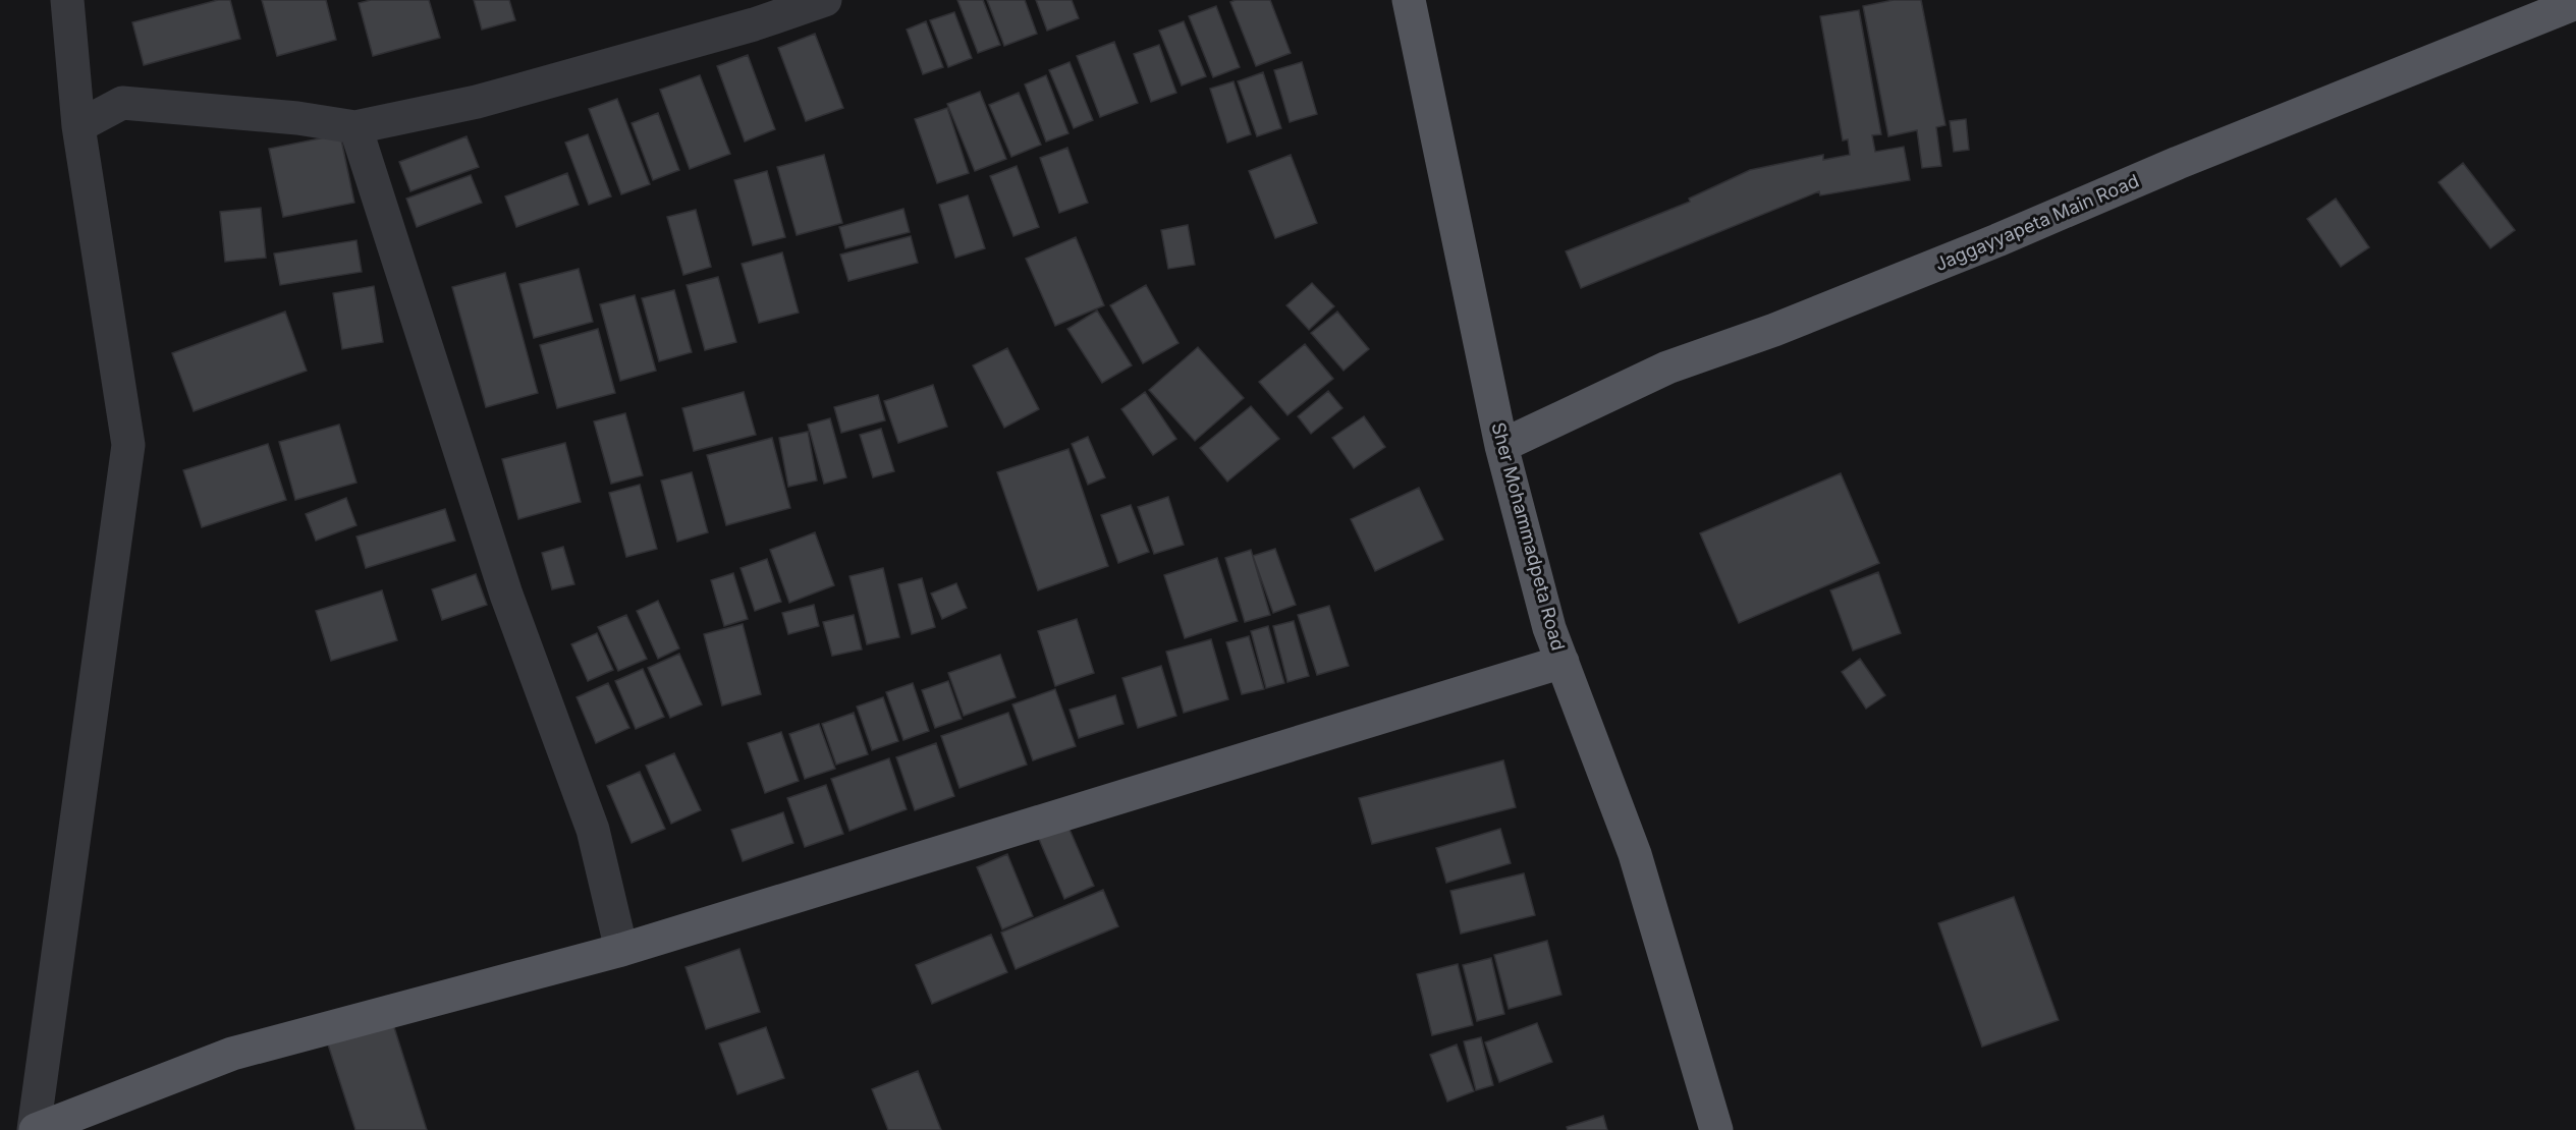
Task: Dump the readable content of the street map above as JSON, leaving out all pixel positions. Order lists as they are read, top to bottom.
{
  "streets": {
    "main road": ["Jaggayyapeta Main Road", "Sher Mohammadpeta Road"]
  },
  "crossings": [
    ["Jaggayyapeta Main Road", "Sher Mohammadpeta Road"]
  ]
}
